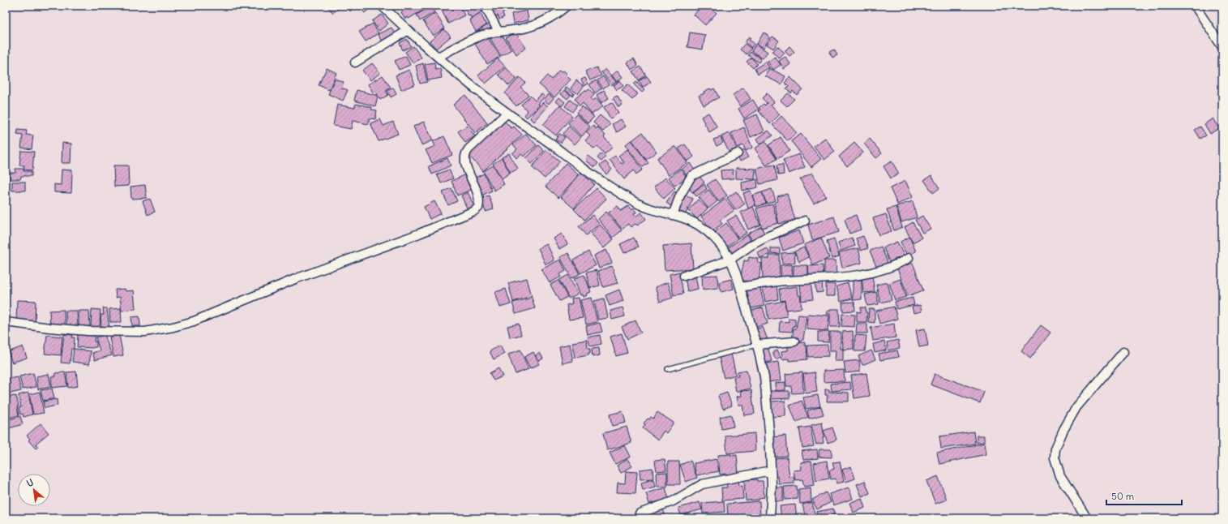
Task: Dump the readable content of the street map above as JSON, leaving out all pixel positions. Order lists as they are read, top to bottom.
{
  "scale_bar": "50 m",
  "north": "top left"
}
